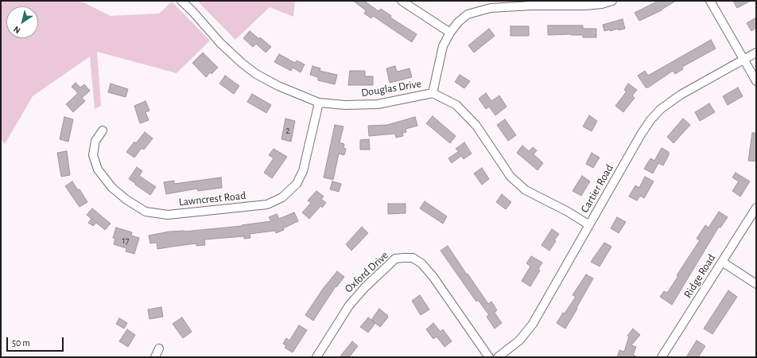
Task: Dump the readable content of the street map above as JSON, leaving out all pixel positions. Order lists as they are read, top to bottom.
{
  "streets": {
    "street": [
      "Douglas Drive",
      "Cartier Road",
      "Lawncrest Road",
      "Oxford Drive",
      "Ridge Road"
    ]
  },
  "crossings": [
    ["Douglas Drive", "Cartier Road"],
    ["Douglas Drive", "Lawncrest Road"]
  ],
  "house_numbers": ["2", "17"],
  "scale_bar": "50 m",
  "north": "bottom left"
}
